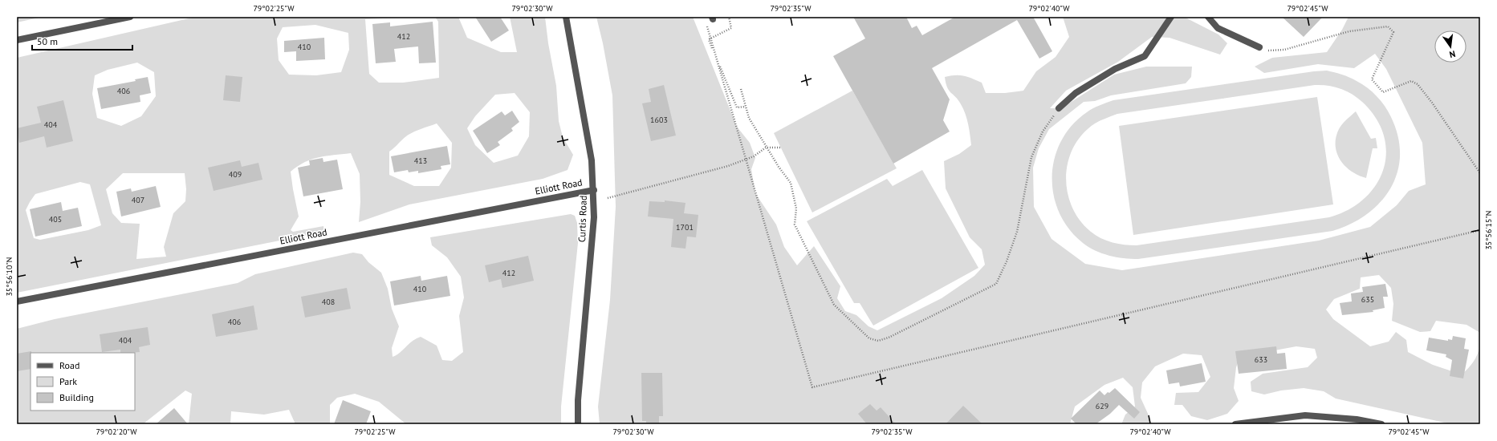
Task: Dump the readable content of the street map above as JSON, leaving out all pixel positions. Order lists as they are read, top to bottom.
{
  "streets": {
    "street": ["Elliott Road", "Curtis Road"]
  },
  "crossings": [
    ["Elliott Road", "Curtis Road"]
  ],
  "house_numbers": [
    "412",
    "410",
    "406",
    "1603",
    "404",
    "413",
    "409",
    "407",
    "405",
    "1701",
    "412",
    "410",
    "635",
    "408",
    "406",
    "404",
    "633",
    "629"
  ],
  "legend": ["Road", "Park", "Building"],
  "scale_bar": "50 m",
  "north": "bottom",
  "coordinates": [
    "79°02'25\"W",
    "79°02'30\"W",
    "79°02'35\"W",
    "79°02'40\"W",
    "79°02'45\"W",
    "35°56'15\"N",
    "35°56'10\"N",
    "79°02'20\"W"
  ]
}
